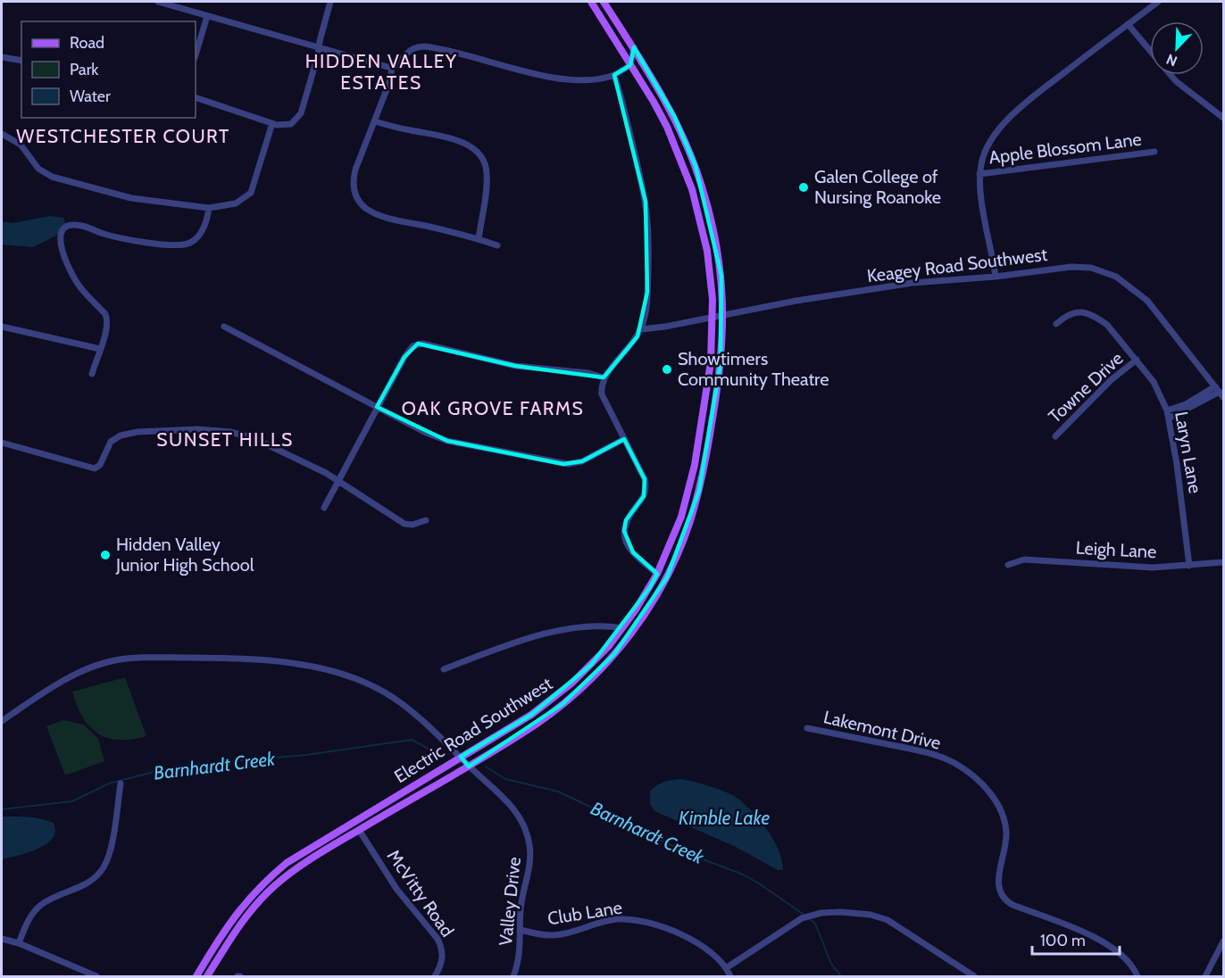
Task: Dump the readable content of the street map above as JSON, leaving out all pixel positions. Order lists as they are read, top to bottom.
{
  "streets": {
    "main road": ["Electric Road Southwest"],
    "street": [
      "Apple Blossom Lane",
      "Keagey Road Southwest",
      "Towne Drive",
      "Laryn Lane",
      "Leigh Lane",
      "Lakemont Drive",
      "McVitty Road",
      "Valley Drive",
      "Club Lane"
    ]
  },
  "crossings": [
    ["Keagey Road Southwest", "Electric Road Southwest"],
    ["Towne Drive", "Laryn Lane"],
    ["Laryn Lane", "Leigh Lane"],
    ["Electric Road Southwest", "McVitty Road"],
    ["Electric Road Southwest", "Valley Drive"],
    ["Valley Drive", "Club Lane"]
  ],
  "districts": [
    "HIDDEN VALLEY ESTATES",
    "WESTCHESTER COURT",
    "OAK GROVE FARMS",
    "SUNSET HILLS"
  ],
  "water": ["Barnhardt Creek", "Kimble Lake"],
  "places": ["Galen College of Nursing Roanoke", "Showtimers Community Theatre", "Hidden Valley Junior High School"],
  "legend": ["Road", "Park", "Water"],
  "scale_bar": "100 m",
  "north": "bottom left"
}
